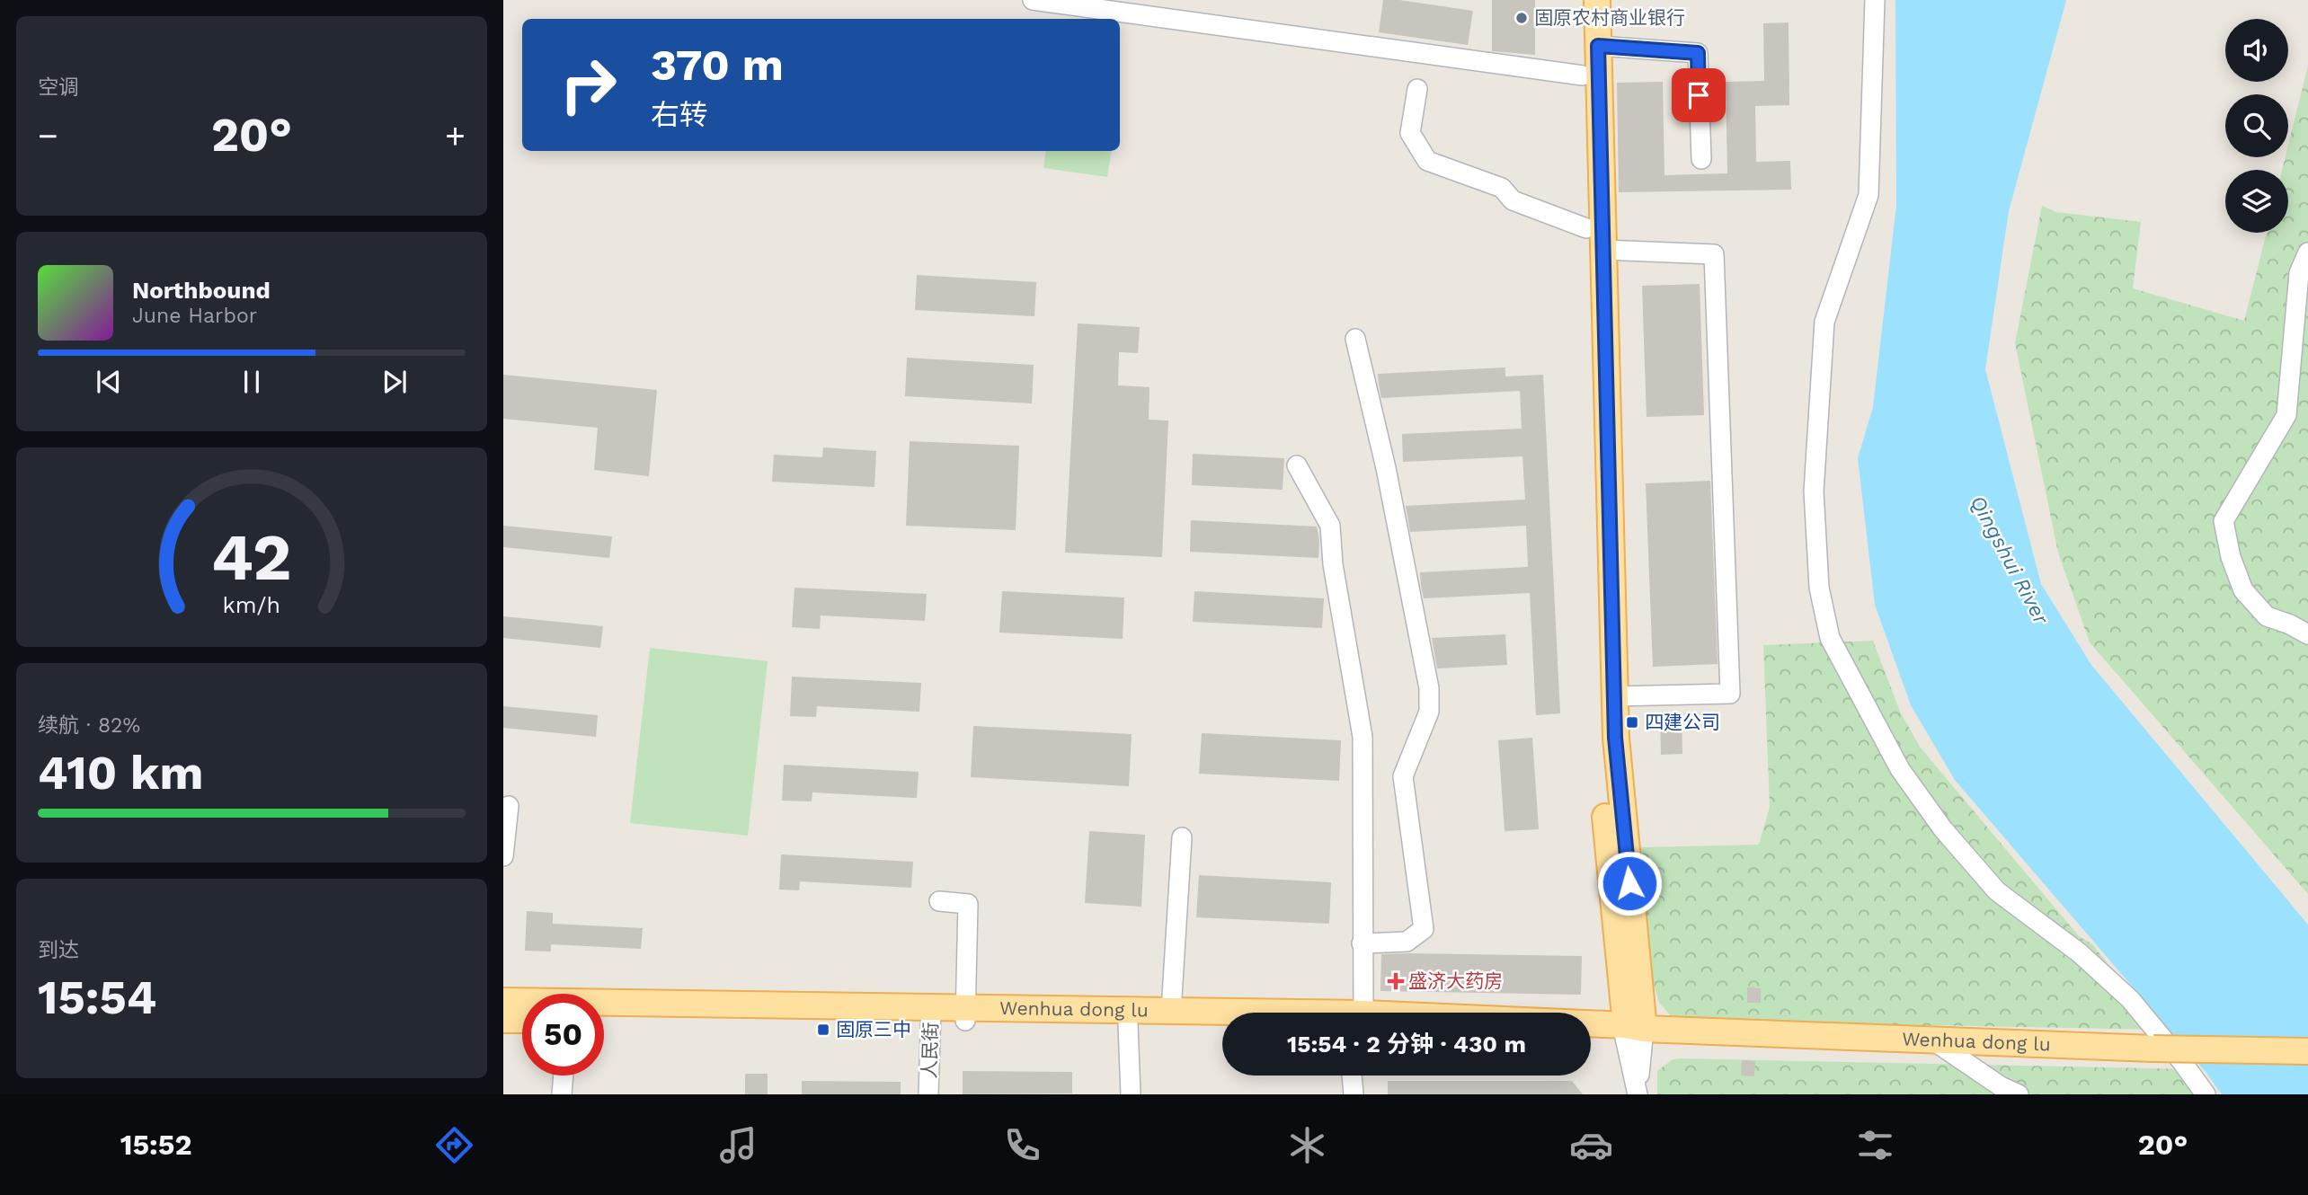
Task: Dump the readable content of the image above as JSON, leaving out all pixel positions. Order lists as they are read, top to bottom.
{
  "streets": {
    "main road": ["Wenhua dong lu"],
    "street": ["人民街"]
  },
  "crossings": [
    ["Wenhua dong lu", "人民街"]
  ],
  "water": ["Qingshui River"],
  "places": {
    "other": ["固原农村商业银行"],
    "transit": ["四建公司", "固原三中"],
    "health": ["盛济大药房"]
  },
  "page": {
    "tile": [
      "空调",
      ["续航 · 82%", "410 km"],
      ["到达", "15:54"]
    ],
    "turn": ["370 m", "右转"],
    "heat": ["−", "20°", "+"],
    "song": ["Northbound", "June Harbor"],
    "limit": "50",
    "trip": "15:54 · 2 分钟 · 430 m",
    "tabs": ["15:52", "20°"],
    "gauge": ["42", "km/h"]
  }
}
